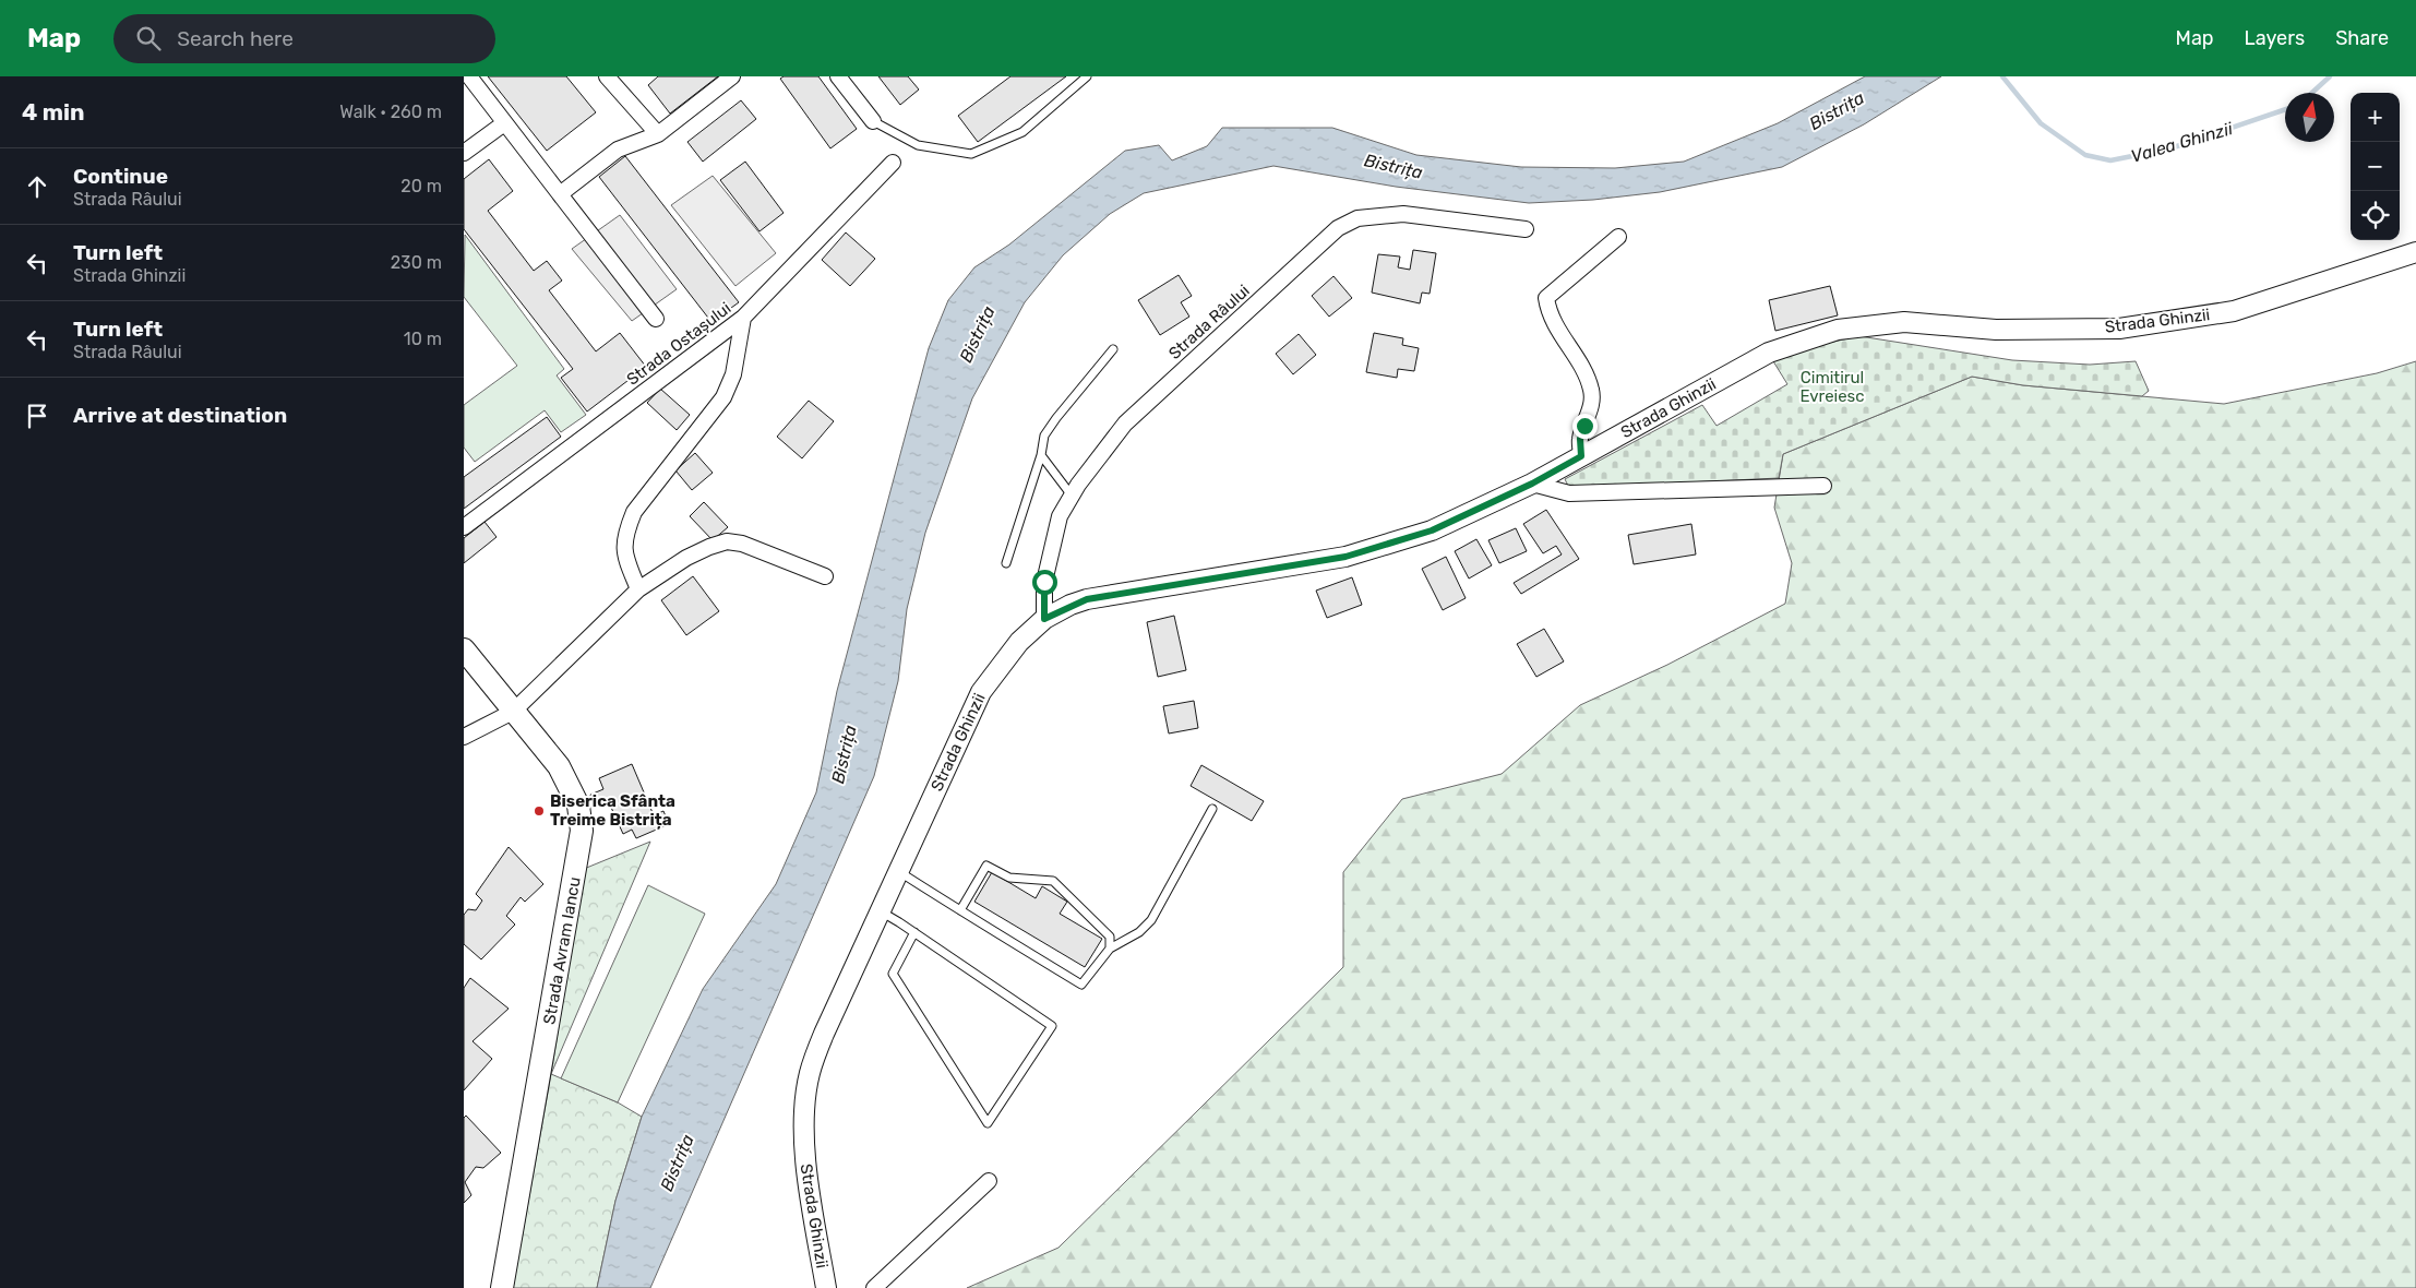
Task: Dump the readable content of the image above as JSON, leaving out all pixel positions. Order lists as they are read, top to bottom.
{
  "streets": {
    "main road": ["Strada Avram Iancu"],
    "street": ["Strada Ghinzii", "Strada Râului", "Strada Ostașului"]
  },
  "crossings": [
    ["Strada Ghinzii", "Strada Râului"]
  ],
  "water": ["Bistrița", "Valea Ghinzii"],
  "parks": ["Cimitirul Evreiesc"],
  "places": ["Biserica Sfânta Treime Bistrița"],
  "north": "top",
  "page": {
    "header": "Map",
    "search": "Search here",
    "nav": ["Map", "Layers", "Share"],
    "heading": ["4 min", "Walk · 260 m"],
    "map_buttons": ["+", "−"],
    "list": [
      ["Continue", "Strada Râului", "20 m"],
      ["Turn left", "Strada Ghinzii", "230 m"],
      ["Turn left", "Strada Râului", "10 m"],
      "Arrive at destination"
    ]
  }
}
